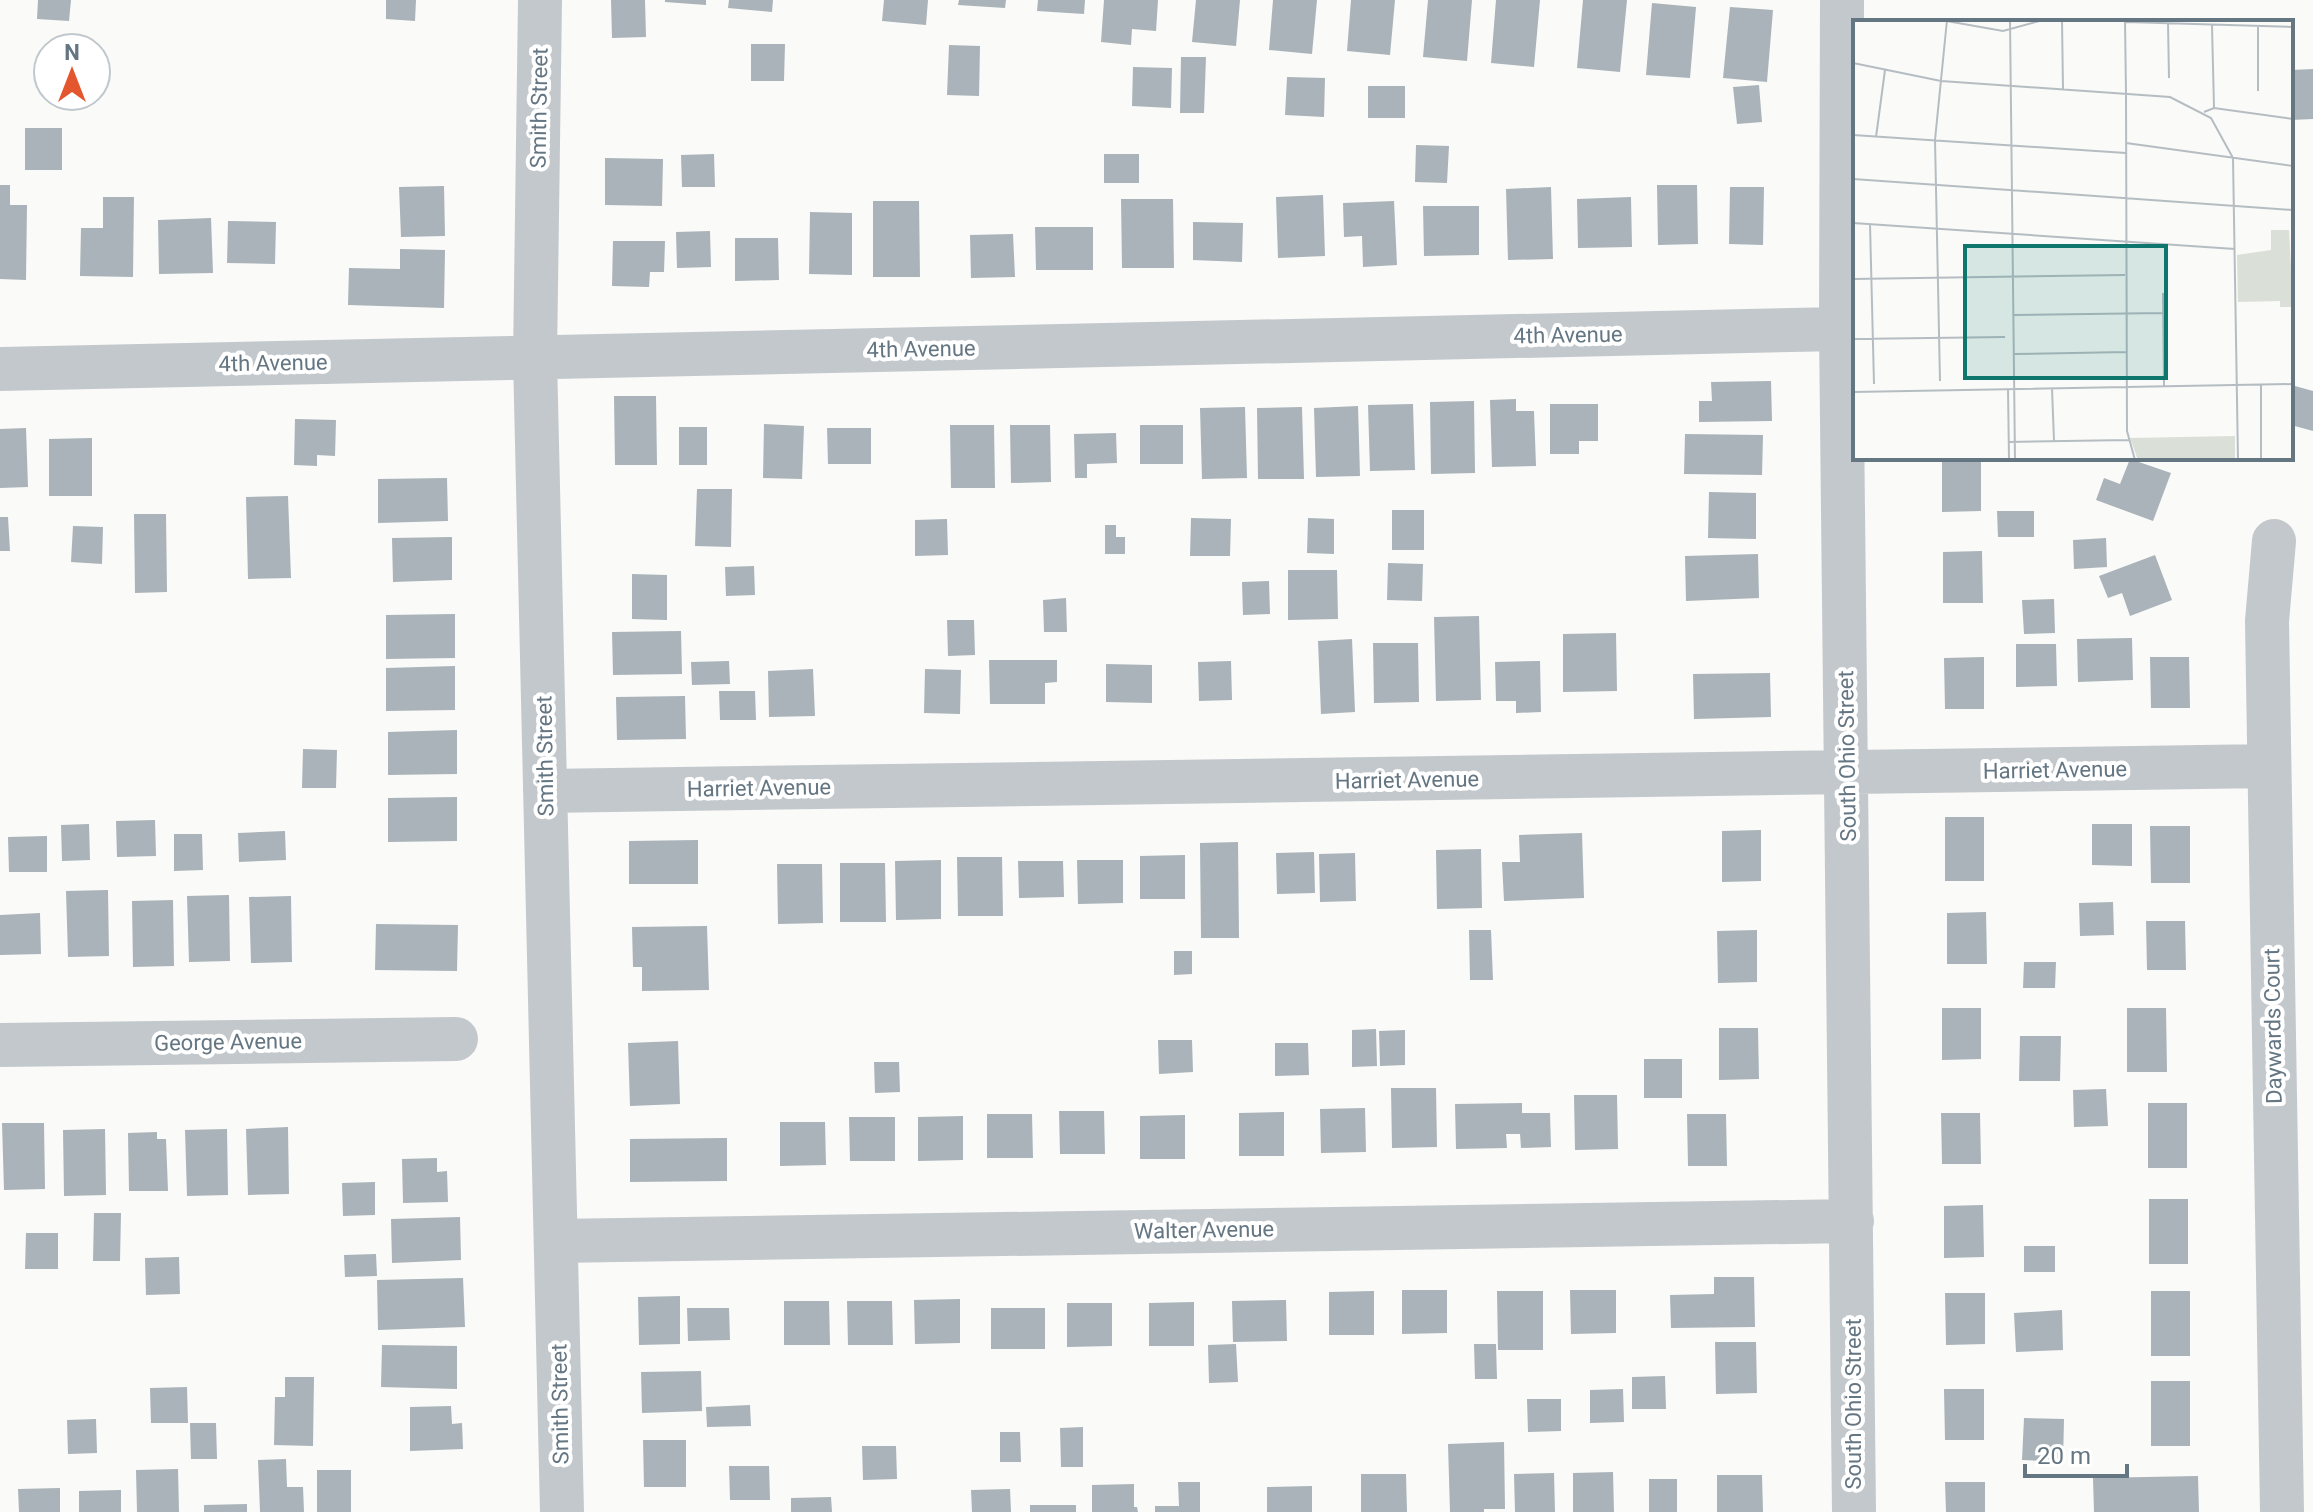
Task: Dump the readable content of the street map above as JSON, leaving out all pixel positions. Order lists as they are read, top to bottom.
{
  "streets": {
    "street": [
      "Smith Street",
      "4th Avenue",
      "South Ohio Street",
      "Harriet Avenue",
      "Daywards Court",
      "George Avenue",
      "Walter Avenue"
    ]
  },
  "crossings": [
    ["Smith Street", "4th Avenue"],
    ["Smith Street", "Harriet Avenue"],
    ["Smith Street", "Walter Avenue"],
    ["4th Avenue", "South Ohio Street"],
    ["South Ohio Street", "Harriet Avenue"],
    ["South Ohio Street", "Walter Avenue"],
    ["Harriet Avenue", "Daywards Court"]
  ],
  "scale_bar": "20 m",
  "north": "top"
}
